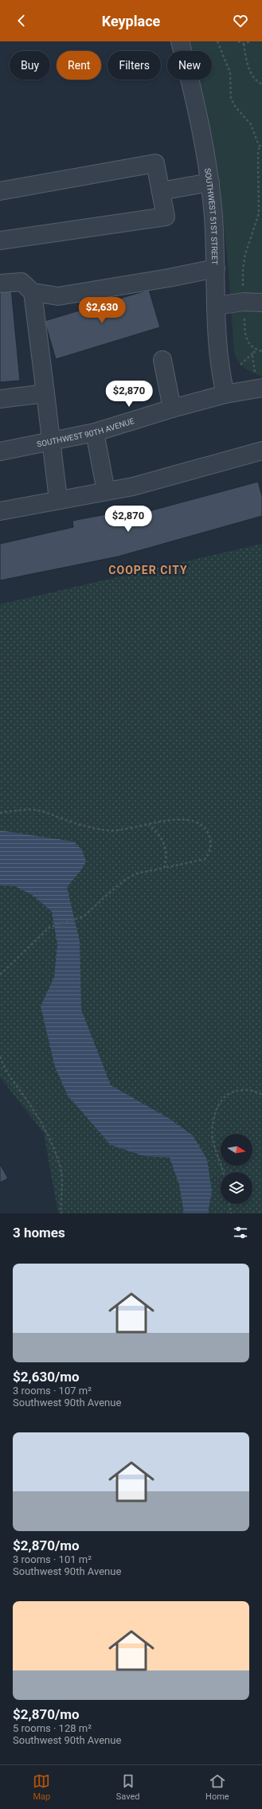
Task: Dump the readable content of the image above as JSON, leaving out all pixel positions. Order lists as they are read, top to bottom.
{
  "streets": {
    "street": ["SOUTHWEST 51ST STREET", "SOUTHWEST 90TH AVENUE"]
  },
  "crossings": [
    ["SOUTHWEST 51ST STREET", "SOUTHWEST 90TH AVENUE"]
  ],
  "districts": ["COOPER CITY"],
  "north": "right",
  "page": {
    "header": "Keyplace",
    "chip": [
      "Buy",
      "Rent",
      "Filters",
      "New"
    ],
    "price": ["$2,630", "$2,870", "$2,870"],
    "heading": "3 homes",
    "list": [
      {
        "name": "$2,630/mo",
        "note": "3 rooms · 107 m² · Southwest 90th Avenue"
      },
      {
        "name": "$2,870/mo",
        "note": "3 rooms · 101 m² · Southwest 90th Avenue"
      },
      {
        "name": "$2,870/mo",
        "note": "5 rooms · 128 m² · Southwest 90th Avenue"
      }
    ],
    "tabs": ["Map", "Saved", "Home"]
  }
}
